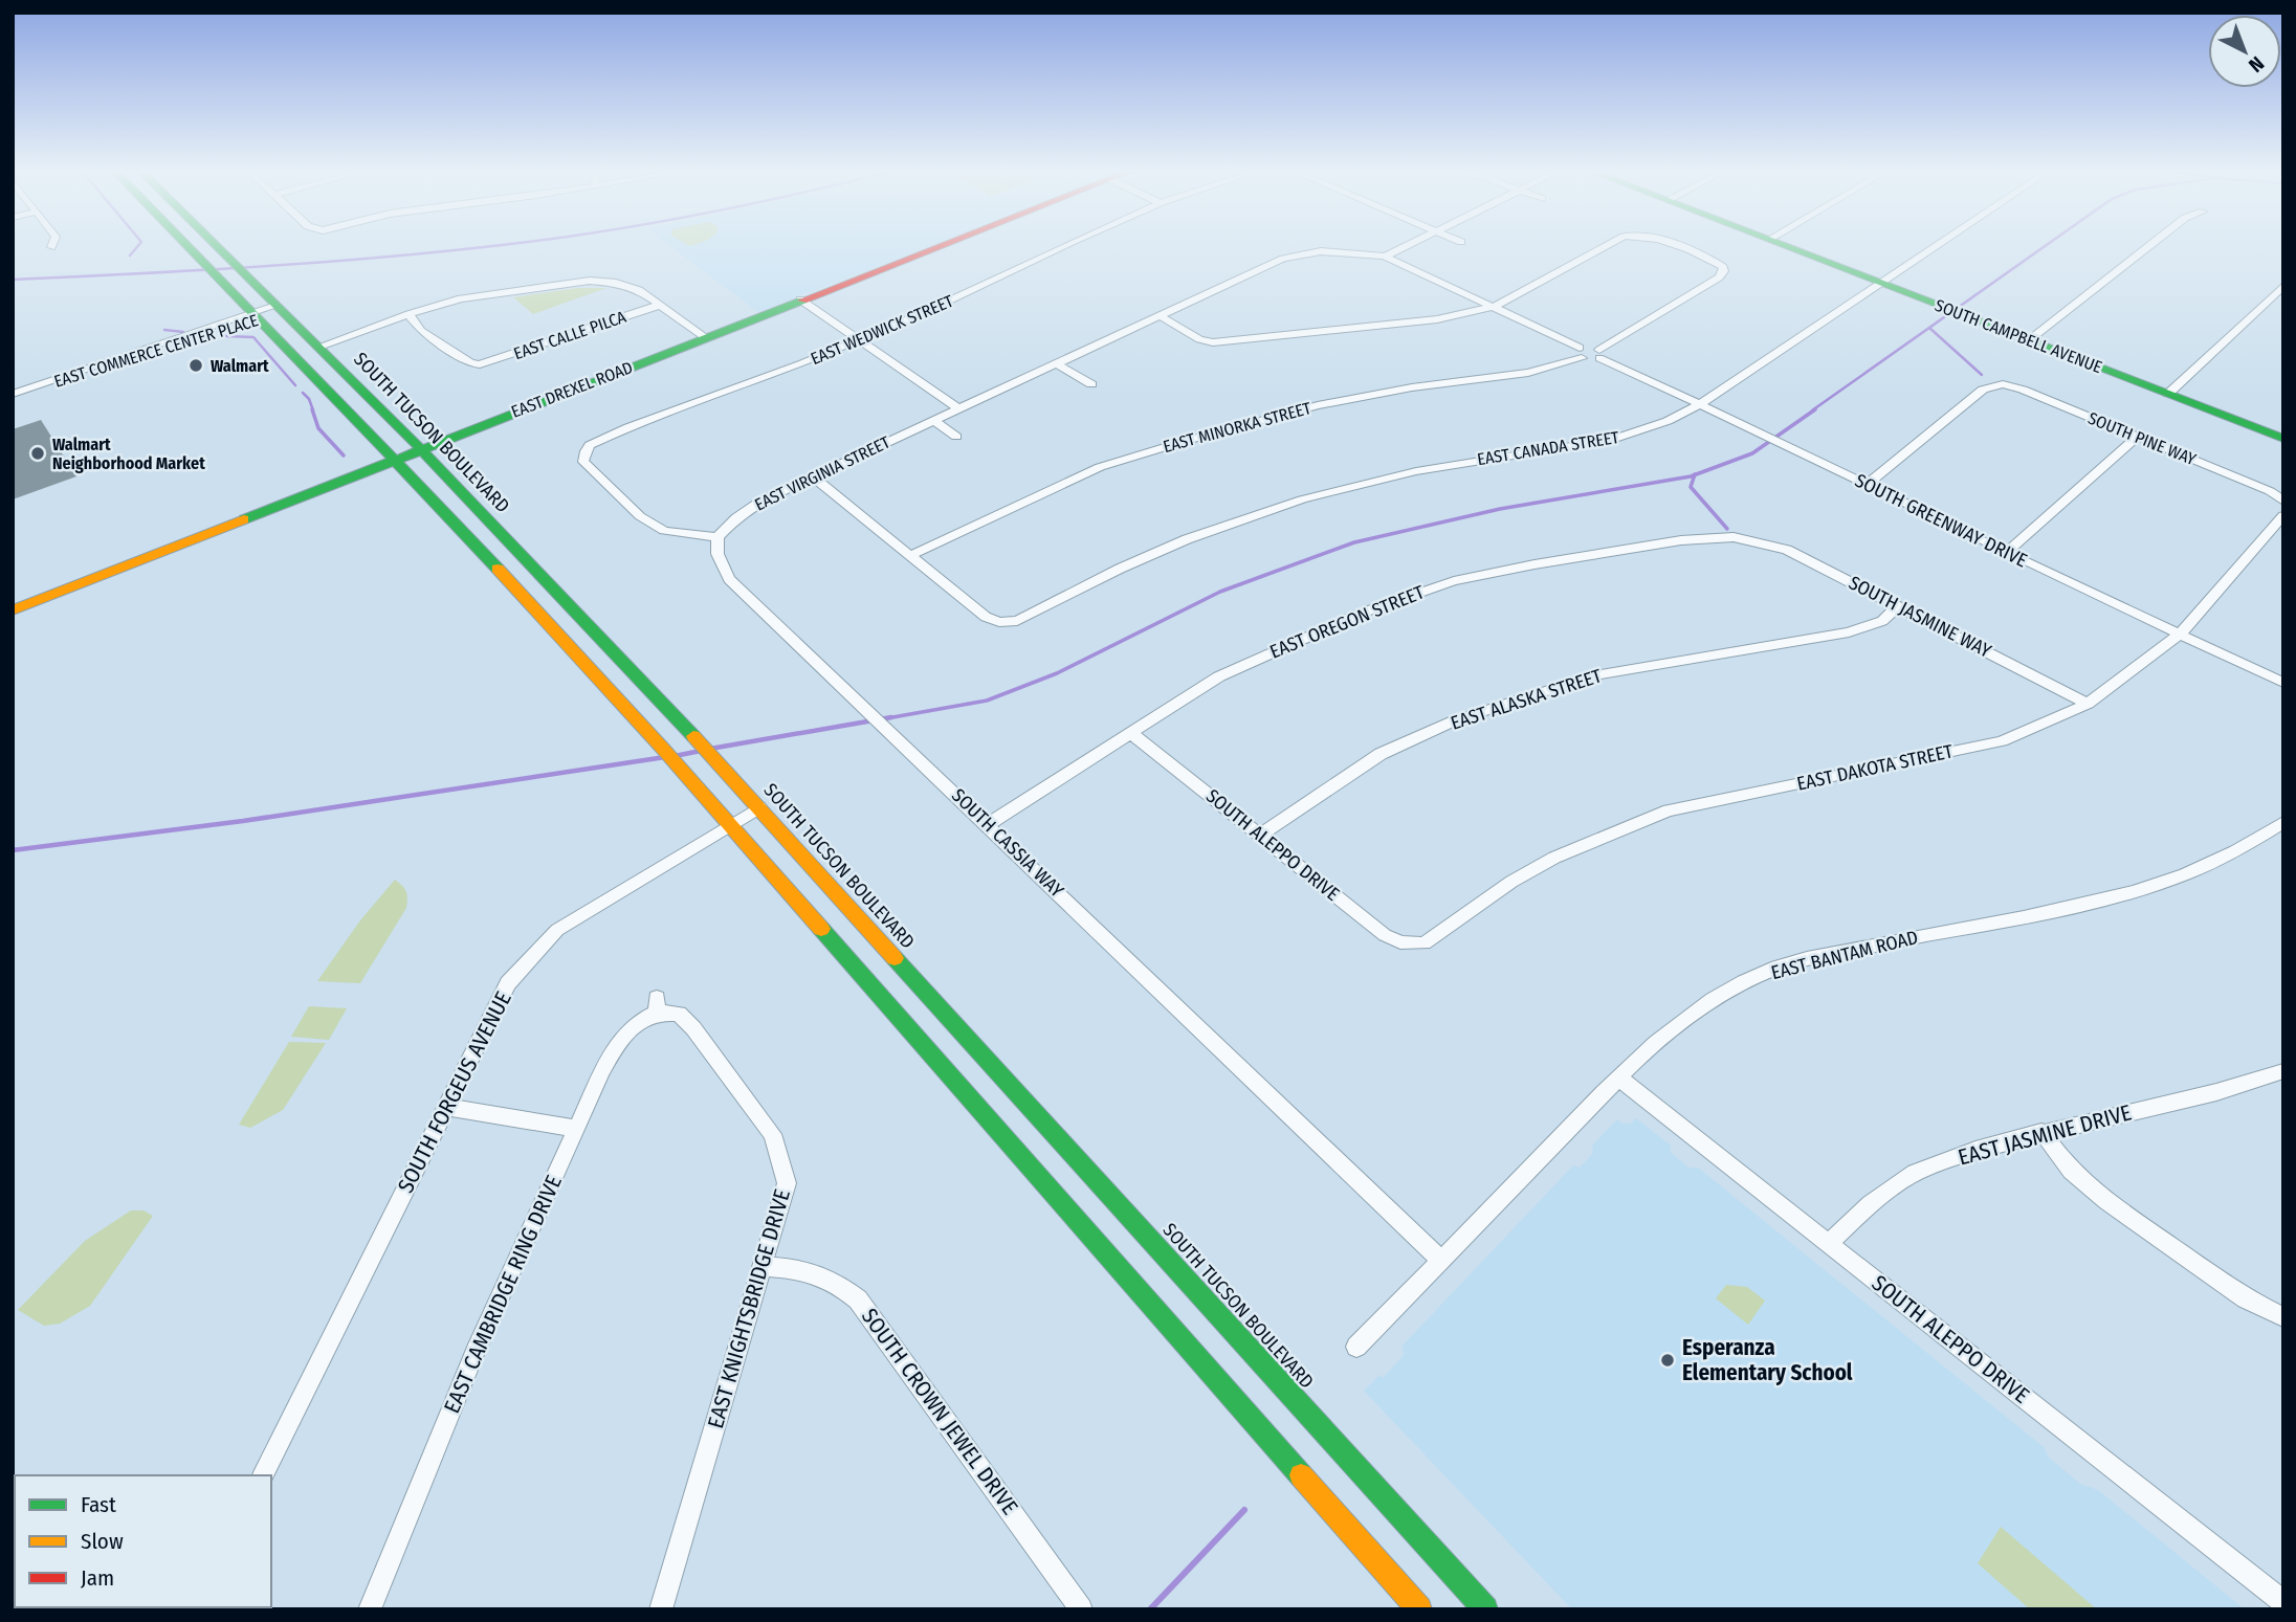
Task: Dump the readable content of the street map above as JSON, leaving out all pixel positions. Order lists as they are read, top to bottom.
{
  "streets": {
    "main road": ["SOUTH CAMPBELL AVENUE", "EAST DREXEL ROAD", "SOUTH TUCSON BOULEVARD"],
    "street": [
      "EAST WEDWICK STREET",
      "EAST CALLE PILCA",
      "EAST COMMERCE CENTER PLACE",
      "EAST MINORKA STREET",
      "SOUTH PINE WAY",
      "EAST CANADA STREET",
      "EAST VIRGINIA STREET",
      "SOUTH GREENWAY DRIVE",
      "SOUTH JASMINE WAY",
      "EAST OREGON STREET",
      "EAST ALASKA STREET",
      "EAST DAKOTA STREET",
      "SOUTH CASSIA WAY",
      "SOUTH ALEPPO DRIVE",
      "EAST BANTAM ROAD",
      "SOUTH FORGEUS AVENUE",
      "EAST JASMINE DRIVE",
      "EAST CAMBRIDGE RING DRIVE",
      "EAST KNIGHTSBRIDGE DRIVE",
      "SOUTH CROWN JEWEL DRIVE"
    ]
  },
  "crossings": [
    ["EAST WEDWICK STREET", "EAST VIRGINIA STREET"],
    ["EAST WEDWICK STREET", "SOUTH CASSIA WAY"],
    ["SOUTH CAMPBELL AVENUE", "EAST CANADA STREET"],
    ["EAST COMMERCE CENTER PLACE", "SOUTH TUCSON BOULEVARD"],
    ["EAST DREXEL ROAD", "SOUTH TUCSON BOULEVARD"],
    ["EAST MINORKA STREET", "EAST CANADA STREET"],
    ["SOUTH TUCSON BOULEVARD", "SOUTH FORGEUS AVENUE"],
    ["SOUTH PINE WAY", "SOUTH GREENWAY DRIVE"],
    ["EAST CANADA STREET", "SOUTH GREENWAY DRIVE"],
    ["EAST VIRGINIA STREET", "SOUTH CASSIA WAY"],
    ["SOUTH GREENWAY DRIVE", "EAST DAKOTA STREET"],
    ["SOUTH JASMINE WAY", "EAST OREGON STREET"],
    ["SOUTH JASMINE WAY", "EAST ALASKA STREET"],
    ["SOUTH JASMINE WAY", "EAST DAKOTA STREET"],
    ["EAST OREGON STREET", "SOUTH CASSIA WAY"],
    ["EAST OREGON STREET", "SOUTH ALEPPO DRIVE"],
    ["EAST ALASKA STREET", "SOUTH ALEPPO DRIVE"],
    ["EAST DAKOTA STREET", "SOUTH ALEPPO DRIVE"],
    ["SOUTH CASSIA WAY", "EAST BANTAM ROAD"],
    ["SOUTH ALEPPO DRIVE", "EAST BANTAM ROAD"],
    ["SOUTH ALEPPO DRIVE", "EAST JASMINE DRIVE"],
    ["EAST CAMBRIDGE RING DRIVE", "EAST KNIGHTSBRIDGE DRIVE"],
    ["EAST KNIGHTSBRIDGE DRIVE", "SOUTH CROWN JEWEL DRIVE"]
  ],
  "places": ["Walmart", "Walmart Neighborhood Market", "Esperanza Elementary School"],
  "legend": ["Fast", "Slow", "Jam"],
  "north": "bottom right"
}
